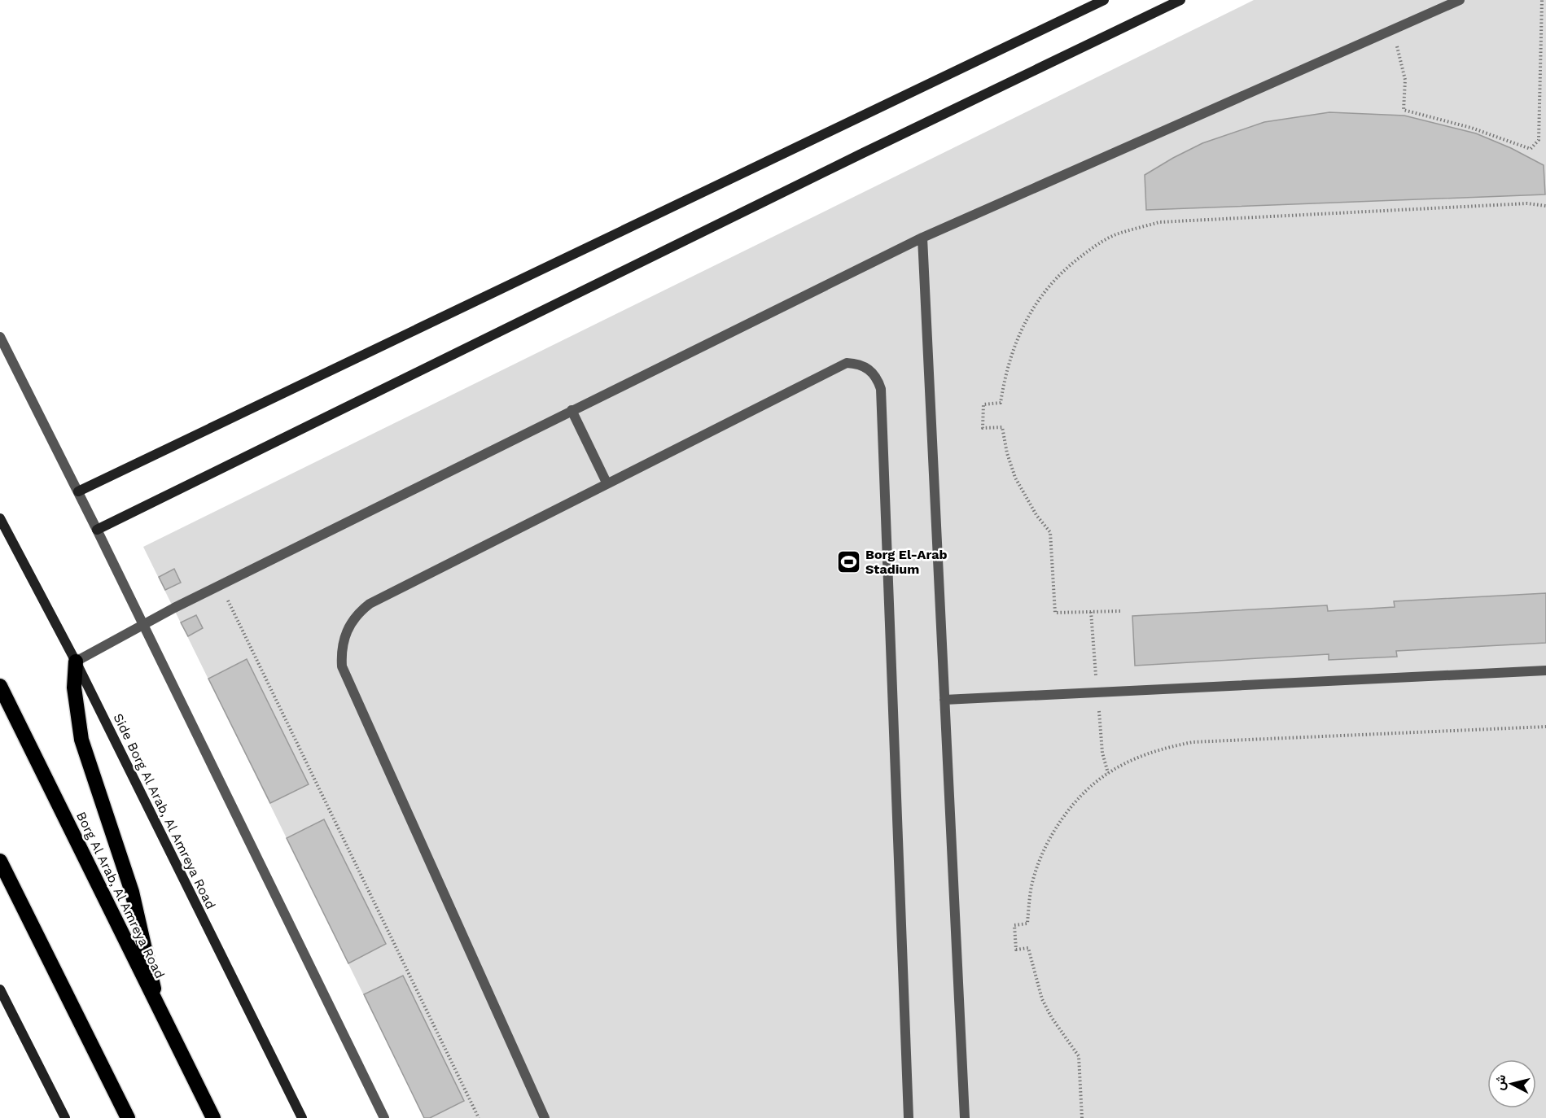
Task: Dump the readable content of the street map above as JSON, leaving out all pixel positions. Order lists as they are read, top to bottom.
{
  "streets": {
    "highway": ["Borg Al Arab, Al Amreya Road"],
    "street": ["Side Borg Al Arab, Al Amreya Road"]
  },
  "places": {
    "sports": ["Borg El-Arab Stadium"]
  },
  "north": "left"
}
